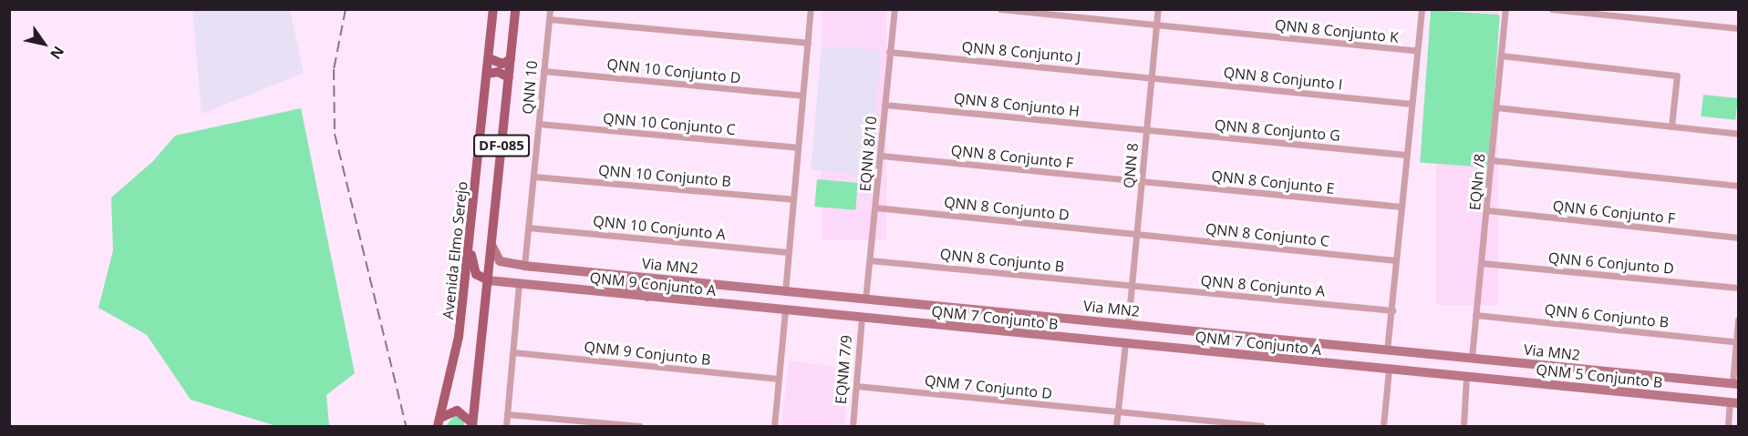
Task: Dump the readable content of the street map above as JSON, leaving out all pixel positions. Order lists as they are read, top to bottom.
{
  "streets": {
    "main road": [
      "DF-085",
      "Avenida Elmo Serejo",
      "Via MN2",
      "QNM 9 Conjunto A",
      "QNM 7 Conjunto B",
      "QNM 7 Conjunto A",
      "EQNM 7/9",
      "QNM 5 Conjunto B"
    ],
    "street": [
      "QNN 8 Conjunto K",
      "QNN 8 Conjunto J",
      "QNN 10 Conjunto D",
      "QNN 8 Conjunto I",
      "QNN 10",
      "QNN 8 Conjunto H",
      "QNN 10 Conjunto C",
      "QNN 8 Conjunto G",
      "EQNN 8/10",
      "QNN 8 Conjunto F",
      "QNN 8",
      "QNN 10 Conjunto B",
      "QNN 8 Conjunto E",
      "EQNn /8",
      "QNN 8 Conjunto D",
      "QNN 6 Conjunto F",
      "QNN 10 Conjunto A",
      "QNN 8 Conjunto C",
      "QNN 8 Conjunto B",
      "QNN 6 Conjunto D",
      "QNN 8 Conjunto A",
      "QNN 6 Conjunto B",
      "QNM 9 Conjunto B",
      "QNM 7 Conjunto D"
    ]
  },
  "crossings": [
    ["QNN 8 Conjunto K", "QNN 8"],
    ["QNN 8 Conjunto J", "QNN 8 Conjunto I"],
    ["QNN 8 Conjunto J", "EQNN 8/10"],
    ["QNN 8 Conjunto J", "QNN 8"],
    ["QNN 10 Conjunto D", "QNN 10"],
    ["QNN 8 Conjunto I", "QNN 8"],
    ["QNN 10", "QNN 10 Conjunto C"],
    ["QNN 10", "QNN 10 Conjunto B"],
    ["QNN 10", "QNN 10 Conjunto A"],
    ["QNN 10", "Via MN2"],
    ["QNN 8 Conjunto H", "QNN 8 Conjunto G"],
    ["QNN 8 Conjunto H", "EQNN 8/10"],
    ["QNN 8 Conjunto H", "QNN 8"],
    ["QNN 8 Conjunto G", "QNN 8"],
    ["DF-085", "Via MN2"],
    ["DF-085", "QNM 9 Conjunto A"],
    ["EQNN 8/10", "QNN 8 Conjunto F"],
    ["EQNN 8/10", "QNN 8 Conjunto D"],
    ["EQNN 8/10", "QNN 8 Conjunto B"],
    ["EQNN 8/10", "Via MN2"],
    ["QNN 8 Conjunto F", "QNN 8"],
    ["QNN 8 Conjunto F", "QNN 8 Conjunto E"],
    ["QNN 8", "QNN 8 Conjunto E"],
    ["QNN 8", "QNN 8 Conjunto D"],
    ["QNN 8", "QNN 8 Conjunto C"],
    ["QNN 8", "QNN 8 Conjunto B"],
    ["QNN 8", "Via MN2"],
    ["QNN 8", "QNN 8 Conjunto A"],
    ["EQNn /8", "QNN 6 Conjunto F"],
    ["EQNn /8", "QNN 6 Conjunto D"],
    ["EQNn /8", "Via MN2"],
    ["EQNn /8", "QNN 6 Conjunto B"],
    ["QNN 8 Conjunto D", "QNN 8 Conjunto C"],
    ["QNN 8 Conjunto B", "QNN 8 Conjunto A"],
    ["QNM 9 Conjunto A", "EQNM 7/9"],
    ["QNM 7 Conjunto B", "QNM 7 Conjunto A"],
    ["QNM 7 Conjunto B", "EQNM 7/9"],
    ["QNM 7 Conjunto A", "QNM 5 Conjunto B"],
    ["EQNM 7/9", "QNM 7 Conjunto D"]
  ],
  "north": "bottom right"
}
